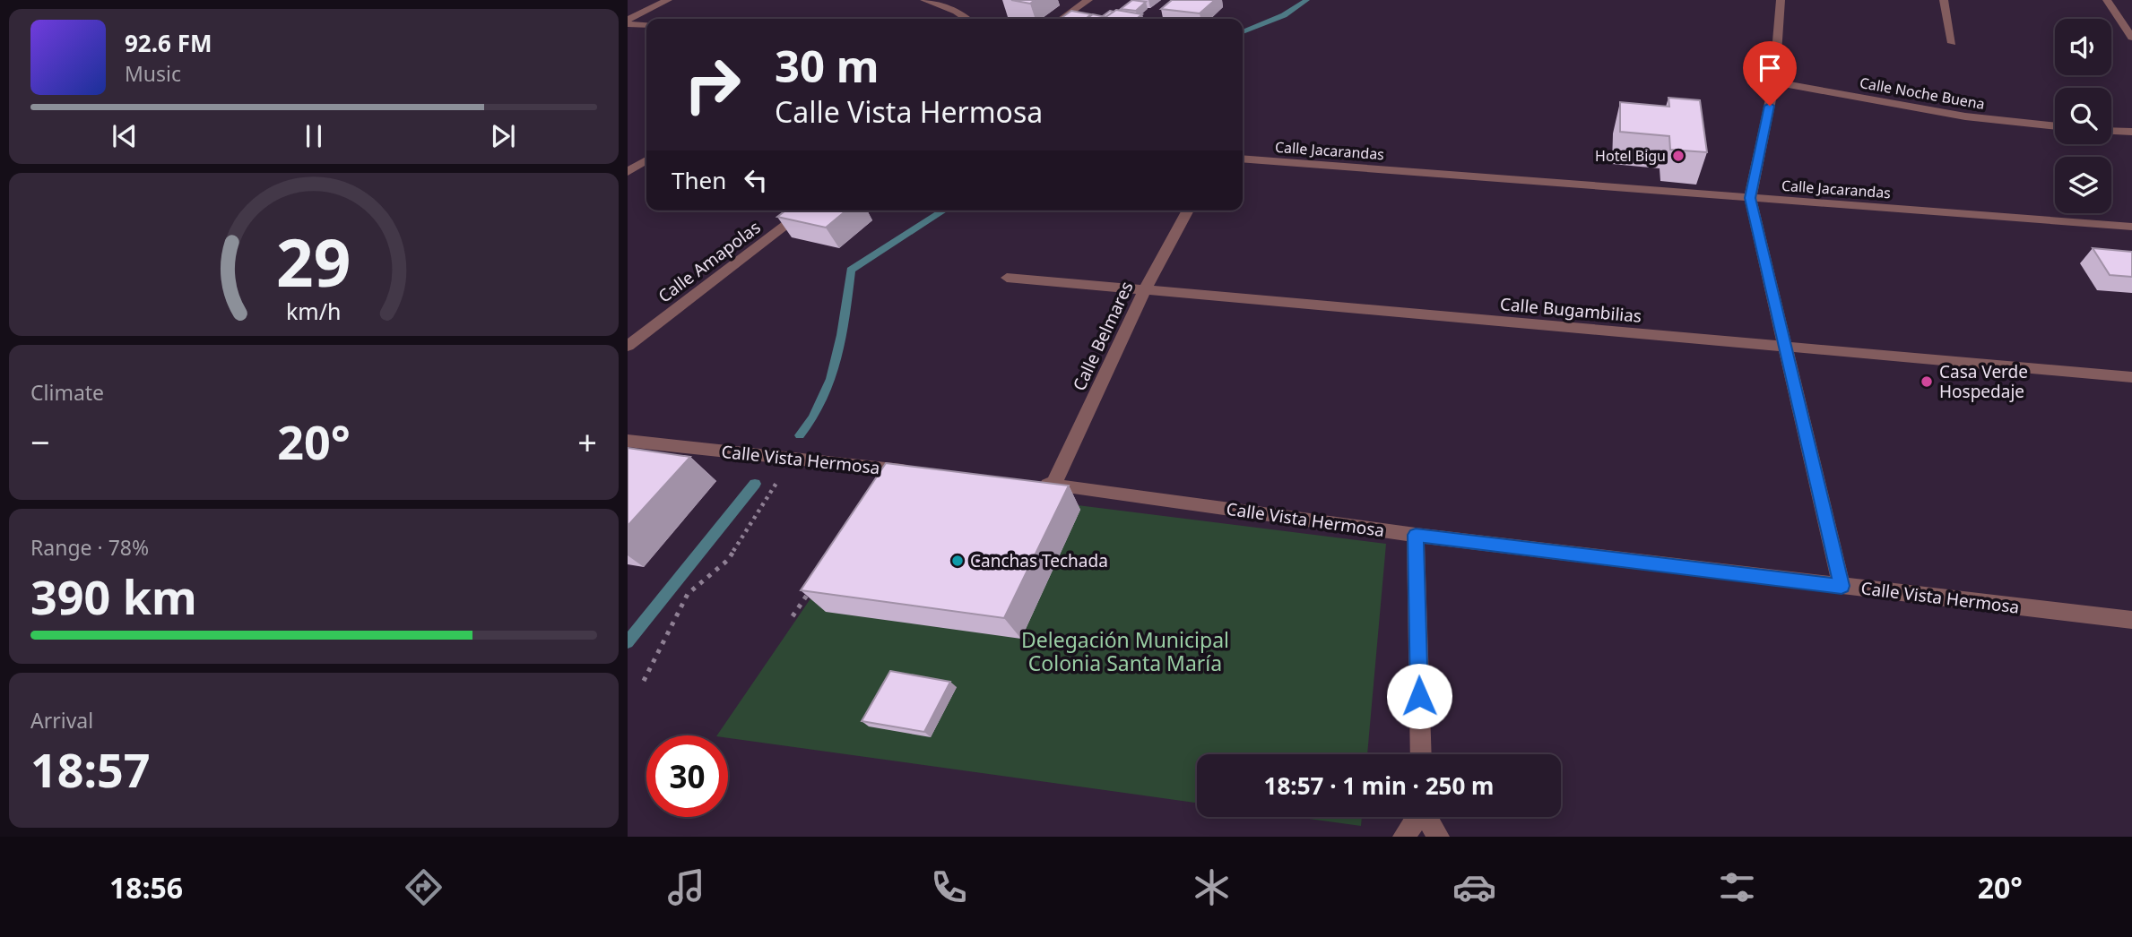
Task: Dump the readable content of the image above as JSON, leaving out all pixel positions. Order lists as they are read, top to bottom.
{
  "streets": {
    "street": [
      "Calle Noche Buena",
      "Calle Jacarandas",
      "Calle Amapolas",
      "Calle Bugambilias",
      "Calle Belmares",
      "Calle Vista Hermosa"
    ]
  },
  "crossings": [
    ["Calle Bugambilias", "Calle Belmares"],
    ["Calle Belmares", "Calle Vista Hermosa"]
  ],
  "parks": ["Delegación Municipal Colonia Santa María"],
  "places": ["Hotel Bigu", "Casa Verde Hospedaje", "Canchas Techada"],
  "page": {
    "turn": ["30 m", "Calle Vista Hermosa"],
    "song": ["92.6 FM", "Music"],
    "then": "Then",
    "tile": [
      "Climate",
      ["Range · 78%", "390 km"],
      ["Arrival", "18:57"]
    ],
    "heat": ["−", "20°", "+"],
    "limit": "30",
    "trip": "18:57 · 1 min · 250 m",
    "tabs": ["18:56", "20°"],
    "gauge": ["29", "km/h"]
  }
}
